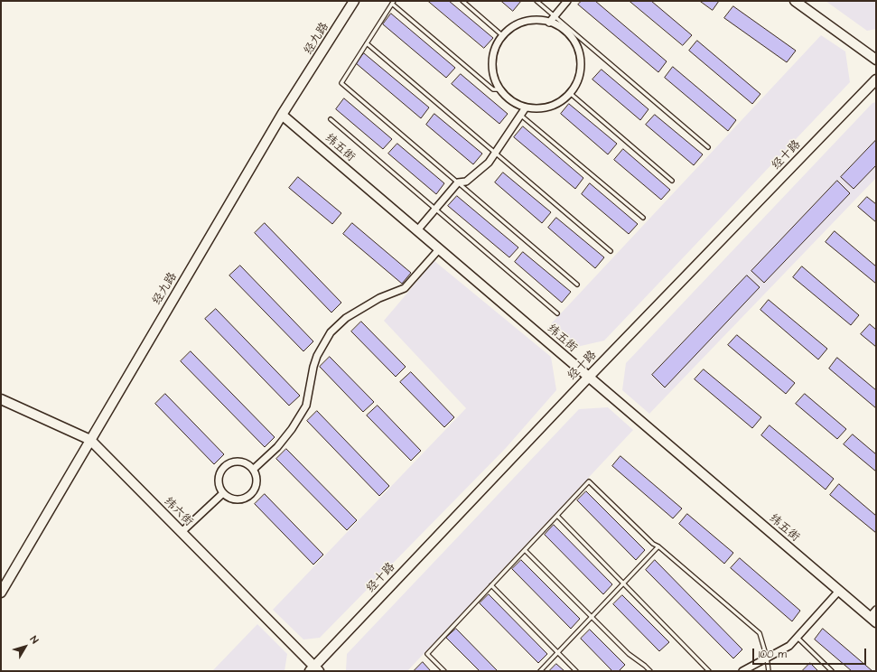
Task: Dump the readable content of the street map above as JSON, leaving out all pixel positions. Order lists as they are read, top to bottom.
{
  "streets": {
    "street": [
      "经九路",
      "纬五街",
      "经十路",
      "纬六街"
    ]
  },
  "crossings": [
    ["经九路", "纬五街"],
    ["经九路", "纬六街"],
    ["纬五街", "经十路"],
    ["经十路", "纬六街"]
  ],
  "scale_bar": "100 m",
  "north": "top right"
}
